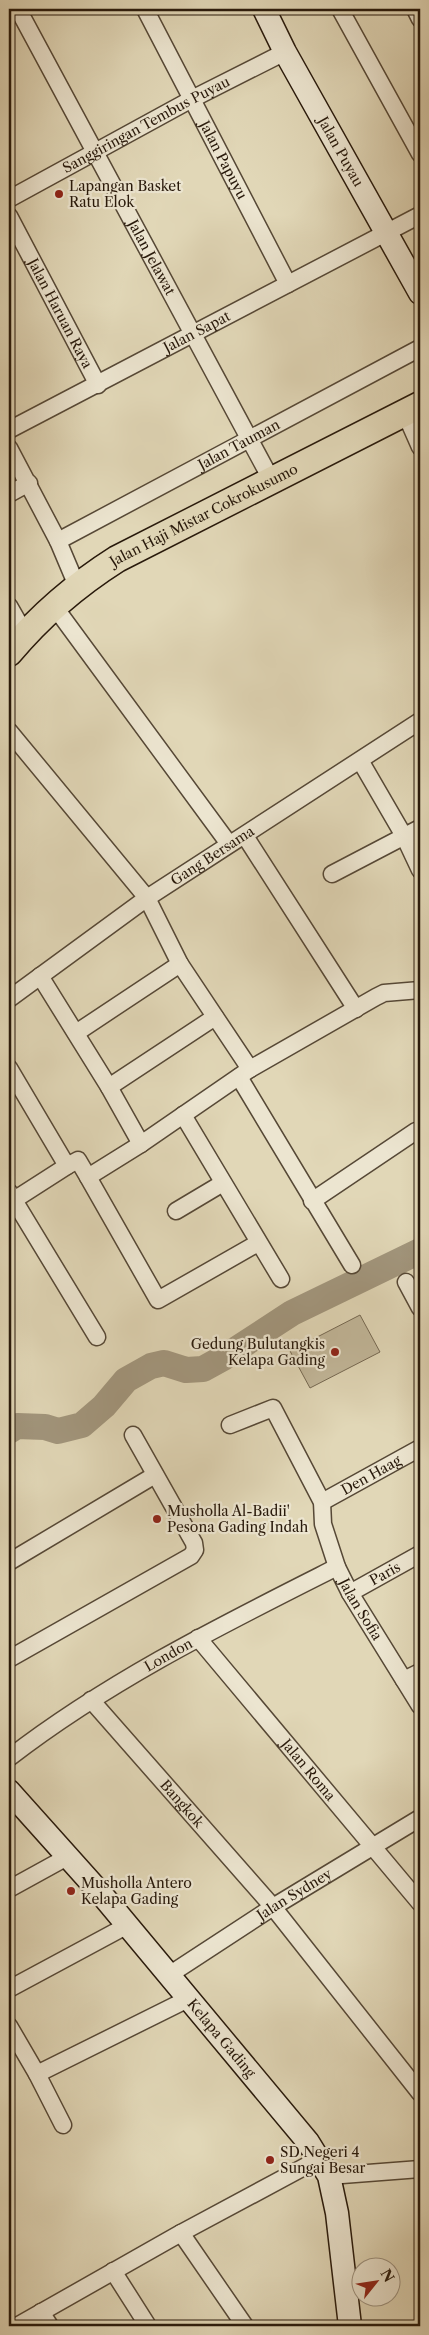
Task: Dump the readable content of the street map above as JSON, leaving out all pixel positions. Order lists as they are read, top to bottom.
{
  "streets": {
    "main road": ["Jalan Haji Mistar Cokrokusumo"],
    "street": [
      "Sanggiringan Tembus Puyau",
      "Jalan Puyau",
      "Jalan Papuyu",
      "Jalan Jelawat",
      "Jalan Haruan Raya",
      "Jalan Sapat",
      "Jalan Tauman",
      "Gang Bersama",
      "Den Haag",
      "Paris",
      "Jalan Sofia",
      "London",
      "Jalan Roma",
      "Bangkok",
      "Jalan Sydney",
      "Kelapa Gading"
    ]
  },
  "crossings": [
    ["Sanggiringan Tembus Puyau", "Jalan Puyau"],
    ["Sanggiringan Tembus Puyau", "Jalan Papuyu"],
    ["Sanggiringan Tembus Puyau", "Jalan Jelawat"],
    ["Jalan Puyau", "Jalan Sapat"],
    ["Jalan Papuyu", "Jalan Sapat"],
    ["Jalan Jelawat", "Jalan Sapat"],
    ["Jalan Jelawat", "Jalan Tauman"],
    ["Jalan Jelawat", "Jalan Haji Mistar Cokrokusumo"],
    ["Jalan Haruan Raya", "Jalan Sapat"],
    ["Den Haag", "Jalan Sofia"],
    ["Paris", "Jalan Sofia"],
    ["Jalan Sofia", "London"],
    ["London", "Jalan Roma"],
    ["London", "Bangkok"],
    ["Jalan Roma", "Jalan Sydney"],
    ["Bangkok", "Jalan Sydney"],
    ["Jalan Sydney", "Kelapa Gading"]
  ],
  "places": [
    "Lapangan Basket Ratu Elok",
    "Gedung Bulutangkis Kelapa Gading",
    "Musholla Al-Badii' Pesona Gading Indah",
    "Musholla Antero Kelapa Gading",
    "SD Negeri 4 Sungai Besar"
  ],
  "north": "top right"
}
